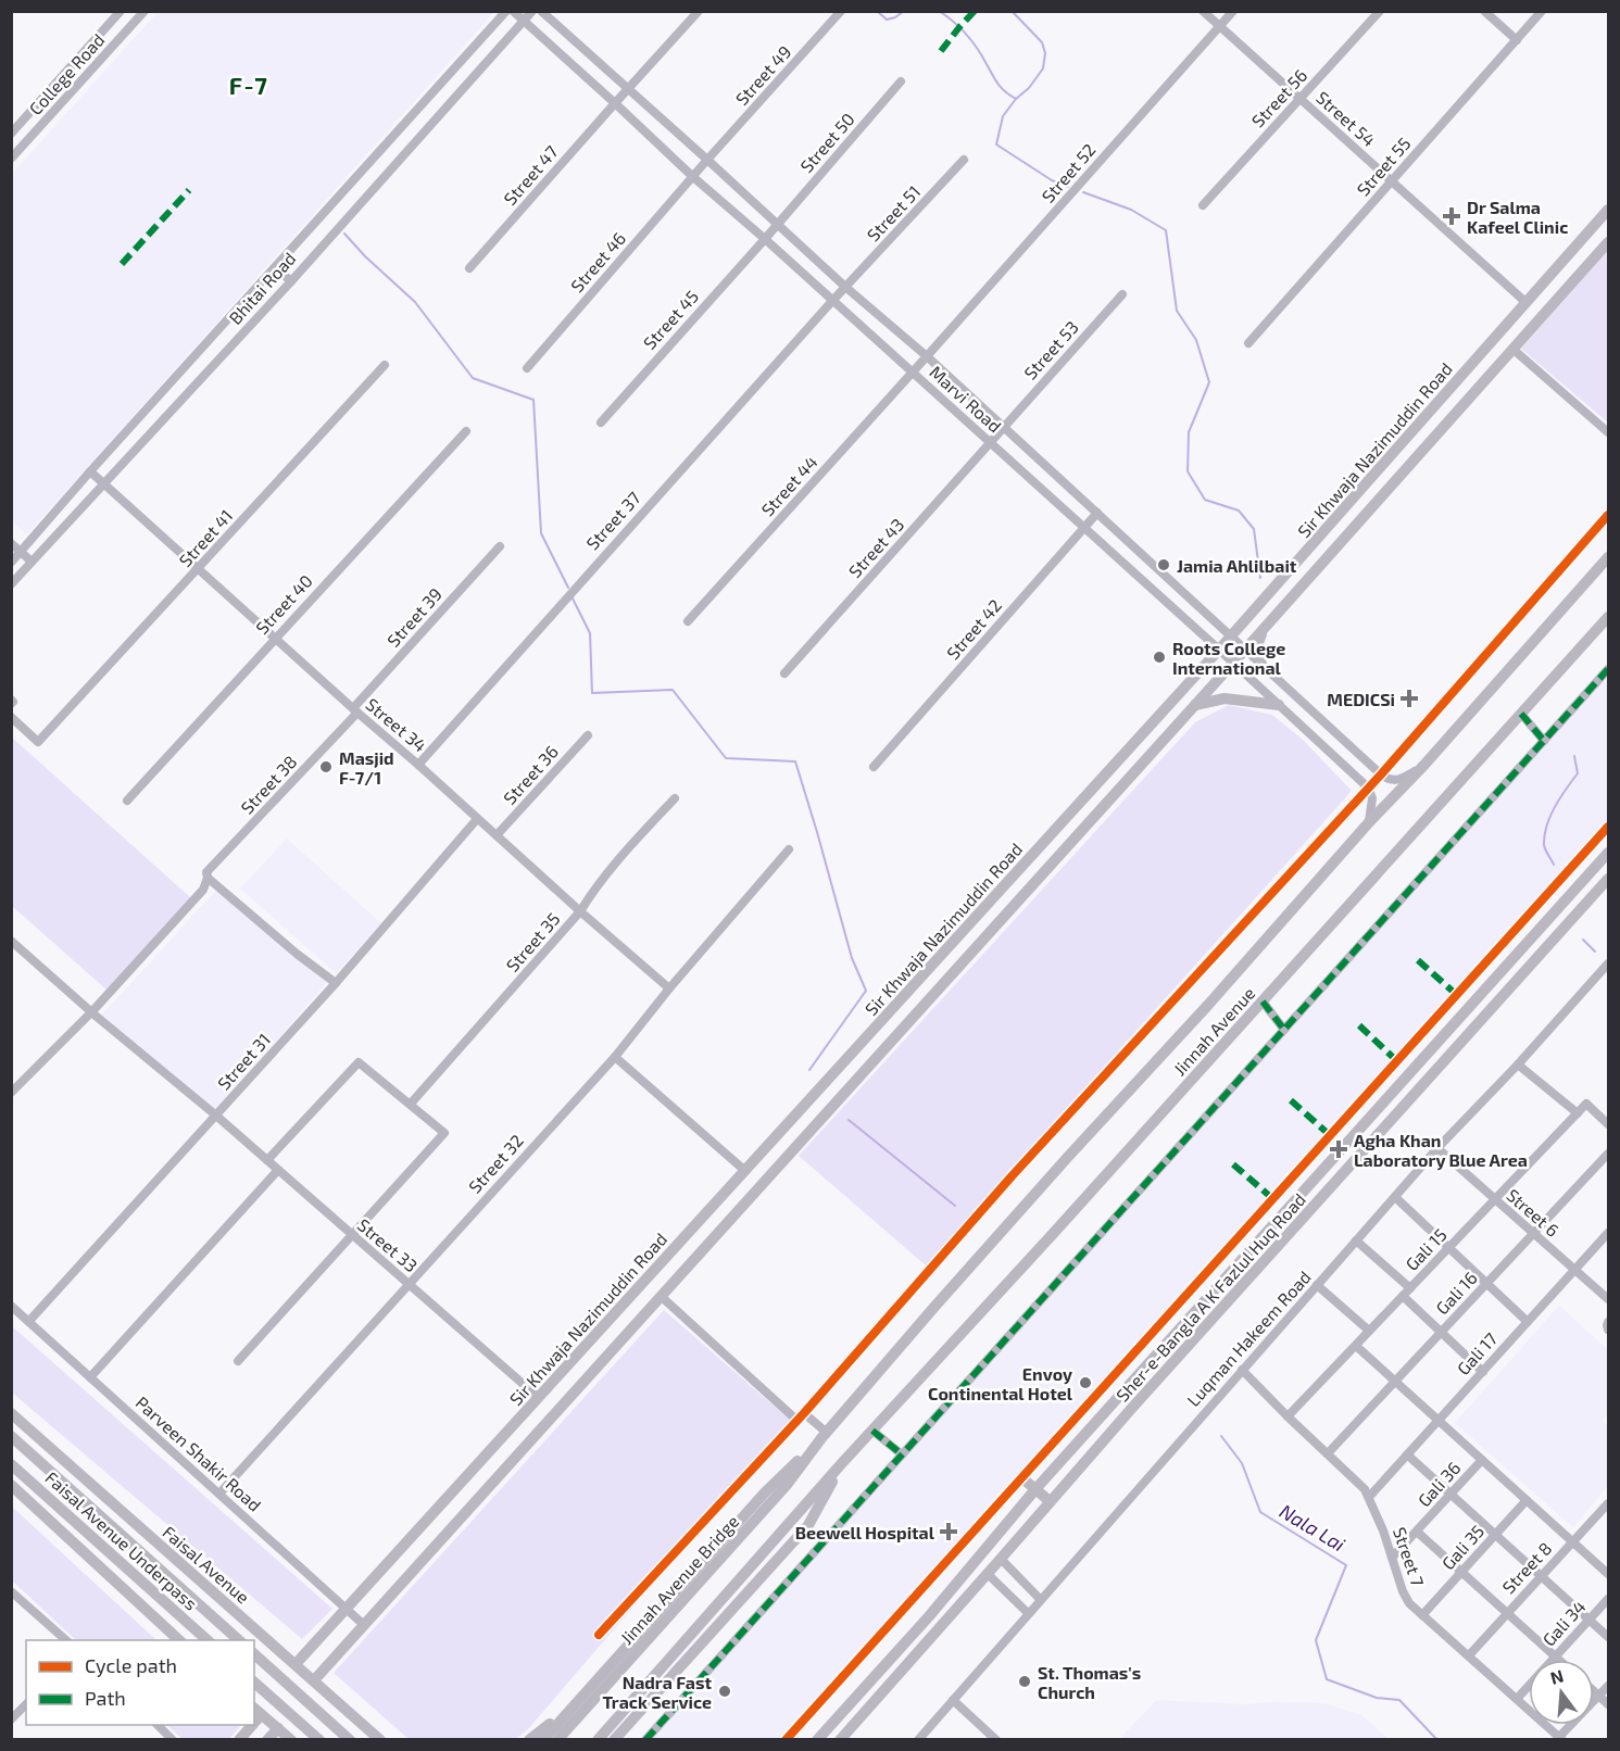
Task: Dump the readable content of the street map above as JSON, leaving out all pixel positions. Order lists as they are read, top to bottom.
{
  "streets": {
    "main road": [
      "Sir Khwaja Nazimuddin Road",
      "Jinnah Avenue",
      "Sher-e-Bangla A K Fazlul Huq Road",
      "Faisal Avenue Underpass",
      "Faisal Avenue",
      "Jinnah Avenue Bridge"
    ],
    "street": [
      "College Road",
      "Street 49",
      "Street 56",
      "Street 54",
      "Street 50",
      "Street 55",
      "Street 52",
      "Street 47",
      "Street 51",
      "Street 46",
      "Bhitai Road",
      "Street 45",
      "Street 53",
      "Marvi Road",
      "Street 44",
      "Street 37",
      "Street 41",
      "Street 43",
      "Street 40",
      "Street 39",
      "Street 42",
      "Street 34",
      "Street 36",
      "Street 38",
      "Street 35",
      "Street 31",
      "Street 32",
      "Street 6",
      "Street 33",
      "Gali 15",
      "Gali 16",
      "Luqman Hakeem Road",
      "Gali 17",
      "Parveen Shakir Road",
      "Gali 36",
      "Gali 35",
      "Street 7",
      "Street 8",
      "Gali 34"
    ]
  },
  "crossings": [
    ["Street 49", "Street 46"],
    ["Street 49", "Marvi Road"],
    ["Street 56", "Street 54"],
    ["Street 54", "Street 55"],
    ["Street 54", "Street 52"],
    ["Street 54", "Sir Khwaja Nazimuddin Road"],
    ["Street 50", "Street 45"],
    ["Street 50", "Marvi Road"],
    ["Street 52", "Marvi Road"],
    ["Street 52", "Street 44"],
    ["Street 47", "Marvi Road"],
    ["Street 51", "Marvi Road"],
    ["Street 51", "Street 37"],
    ["Street 46", "Marvi Road"],
    ["Bhitai Road", "Marvi Road"],
    ["Bhitai Road", "Street 34"],
    ["Street 45", "Marvi Road"],
    ["Street 53", "Marvi Road"],
    ["Street 53", "Street 43"],
    ["Marvi Road", "Sir Khwaja Nazimuddin Road"],
    ["Marvi Road", "Street 44"],
    ["Marvi Road", "Street 37"],
    ["Marvi Road", "Street 43"],
    ["Marvi Road", "Street 42"],
    ["Sir Khwaja Nazimuddin Road", "Street 33"],
    ["Sir Khwaja Nazimuddin Road", "Parveen Shakir Road"],
    ["Sir Khwaja Nazimuddin Road", "Faisal Avenue"],
    ["Street 37", "Street 34"],
    ["Street 41", "Street 34"],
    ["Street 40", "Street 34"],
    ["Street 39", "Street 34"],
    ["Street 39", "Street 38"],
    ["Street 34", "Street 36"],
    ["Street 34", "Street 38"],
    ["Street 34", "Street 35"],
    ["Street 34", "Street 31"],
    ["Street 34", "Street 32"],
    ["Street 38", "Street 33"],
    ["Jinnah Avenue", "Jinnah Avenue Bridge"],
    ["Street 31", "Street 33"],
    ["Street 31", "Parveen Shakir Road"],
    ["Street 32", "Street 33"],
    ["Street 32", "Parveen Shakir Road"],
    ["Street 6", "Gali 15"],
    ["Street 6", "Gali 16"],
    ["Street 6", "Luqman Hakeem Road"],
    ["Street 6", "Gali 17"],
    ["Gali 15", "Street 7"],
    ["Gali 16", "Street 7"],
    ["Luqman Hakeem Road", "Street 7"],
    ["Gali 17", "Street 7"],
    ["Gali 36", "Street 7"],
    ["Gali 35", "Street 7"],
    ["Street 7", "Street 8"],
    ["Street 7", "Gali 34"]
  ],
  "districts": ["F-7"],
  "water": ["Nala Lai"],
  "places": {
    "health": [
      "Dr Salma Kafeel Clinic",
      "MEDICSi",
      "Agha Khan Laboratory Blue Area",
      "Beewell Hospital"
    ],
    "other": [
      "Jamia Ahlilbait",
      "Roots College International",
      "Masjid F-7/1",
      "Envoy Continental Hotel",
      "St. Thomas's Church",
      "Nadra Fast Track Service"
    ]
  },
  "legend": ["Cycle path", "Path"],
  "north": "top"
}
